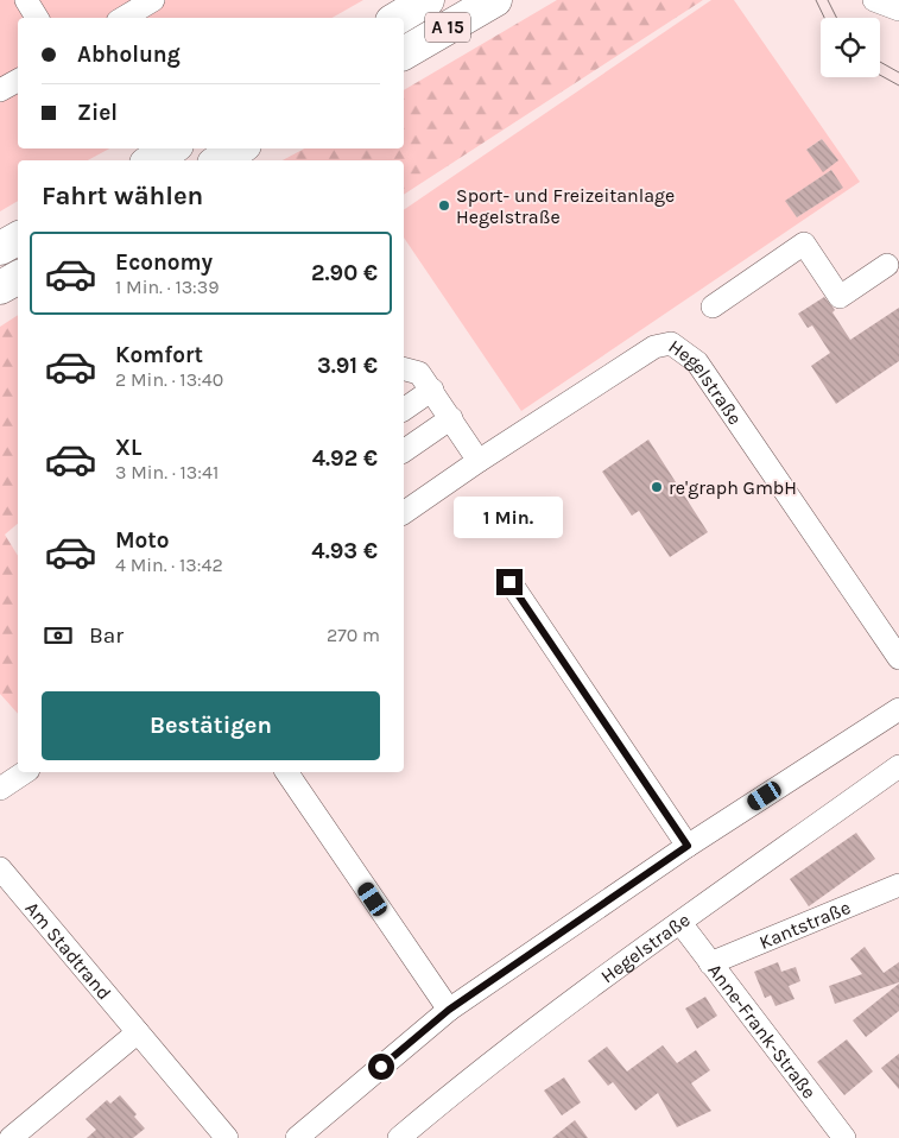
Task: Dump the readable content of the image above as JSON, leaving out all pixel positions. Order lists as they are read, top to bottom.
{
  "streets": {
    "highway": ["A 15"],
    "street": [
      "Hegelstraße",
      "Kantstraße",
      "Am Stadtrand",
      "Anne-Frank-Straße"
    ]
  },
  "crossings": [
    ["Hegelstraße", "Anne-Frank-Straße"],
    ["Kantstraße", "Anne-Frank-Straße"]
  ],
  "places": ["Sport- und Freizeitanlage Hegelstraße", "re'graph GmbH"],
  "page": {
    "banner": ["Abholung", "Ziel"],
    "heading": "Fahrt wählen",
    "list": [
      {
        "name": "Economy",
        "note": "1 Min. · 13:39",
        "value": "2.90 €"
      },
      {
        "name": "Komfort",
        "note": "2 Min. · 13:40",
        "value": "3.91 €"
      },
      {
        "name": "XL",
        "note": "3 Min. · 13:41",
        "value": "4.92 €"
      },
      {
        "name": "Moto",
        "note": "4 Min. · 13:42",
        "value": "4.93 €"
      }
    ],
    "bubble": "1 Min.",
    "pay": ["Bar", "270 m"],
    "buttons": "Bestätigen"
  }
}
